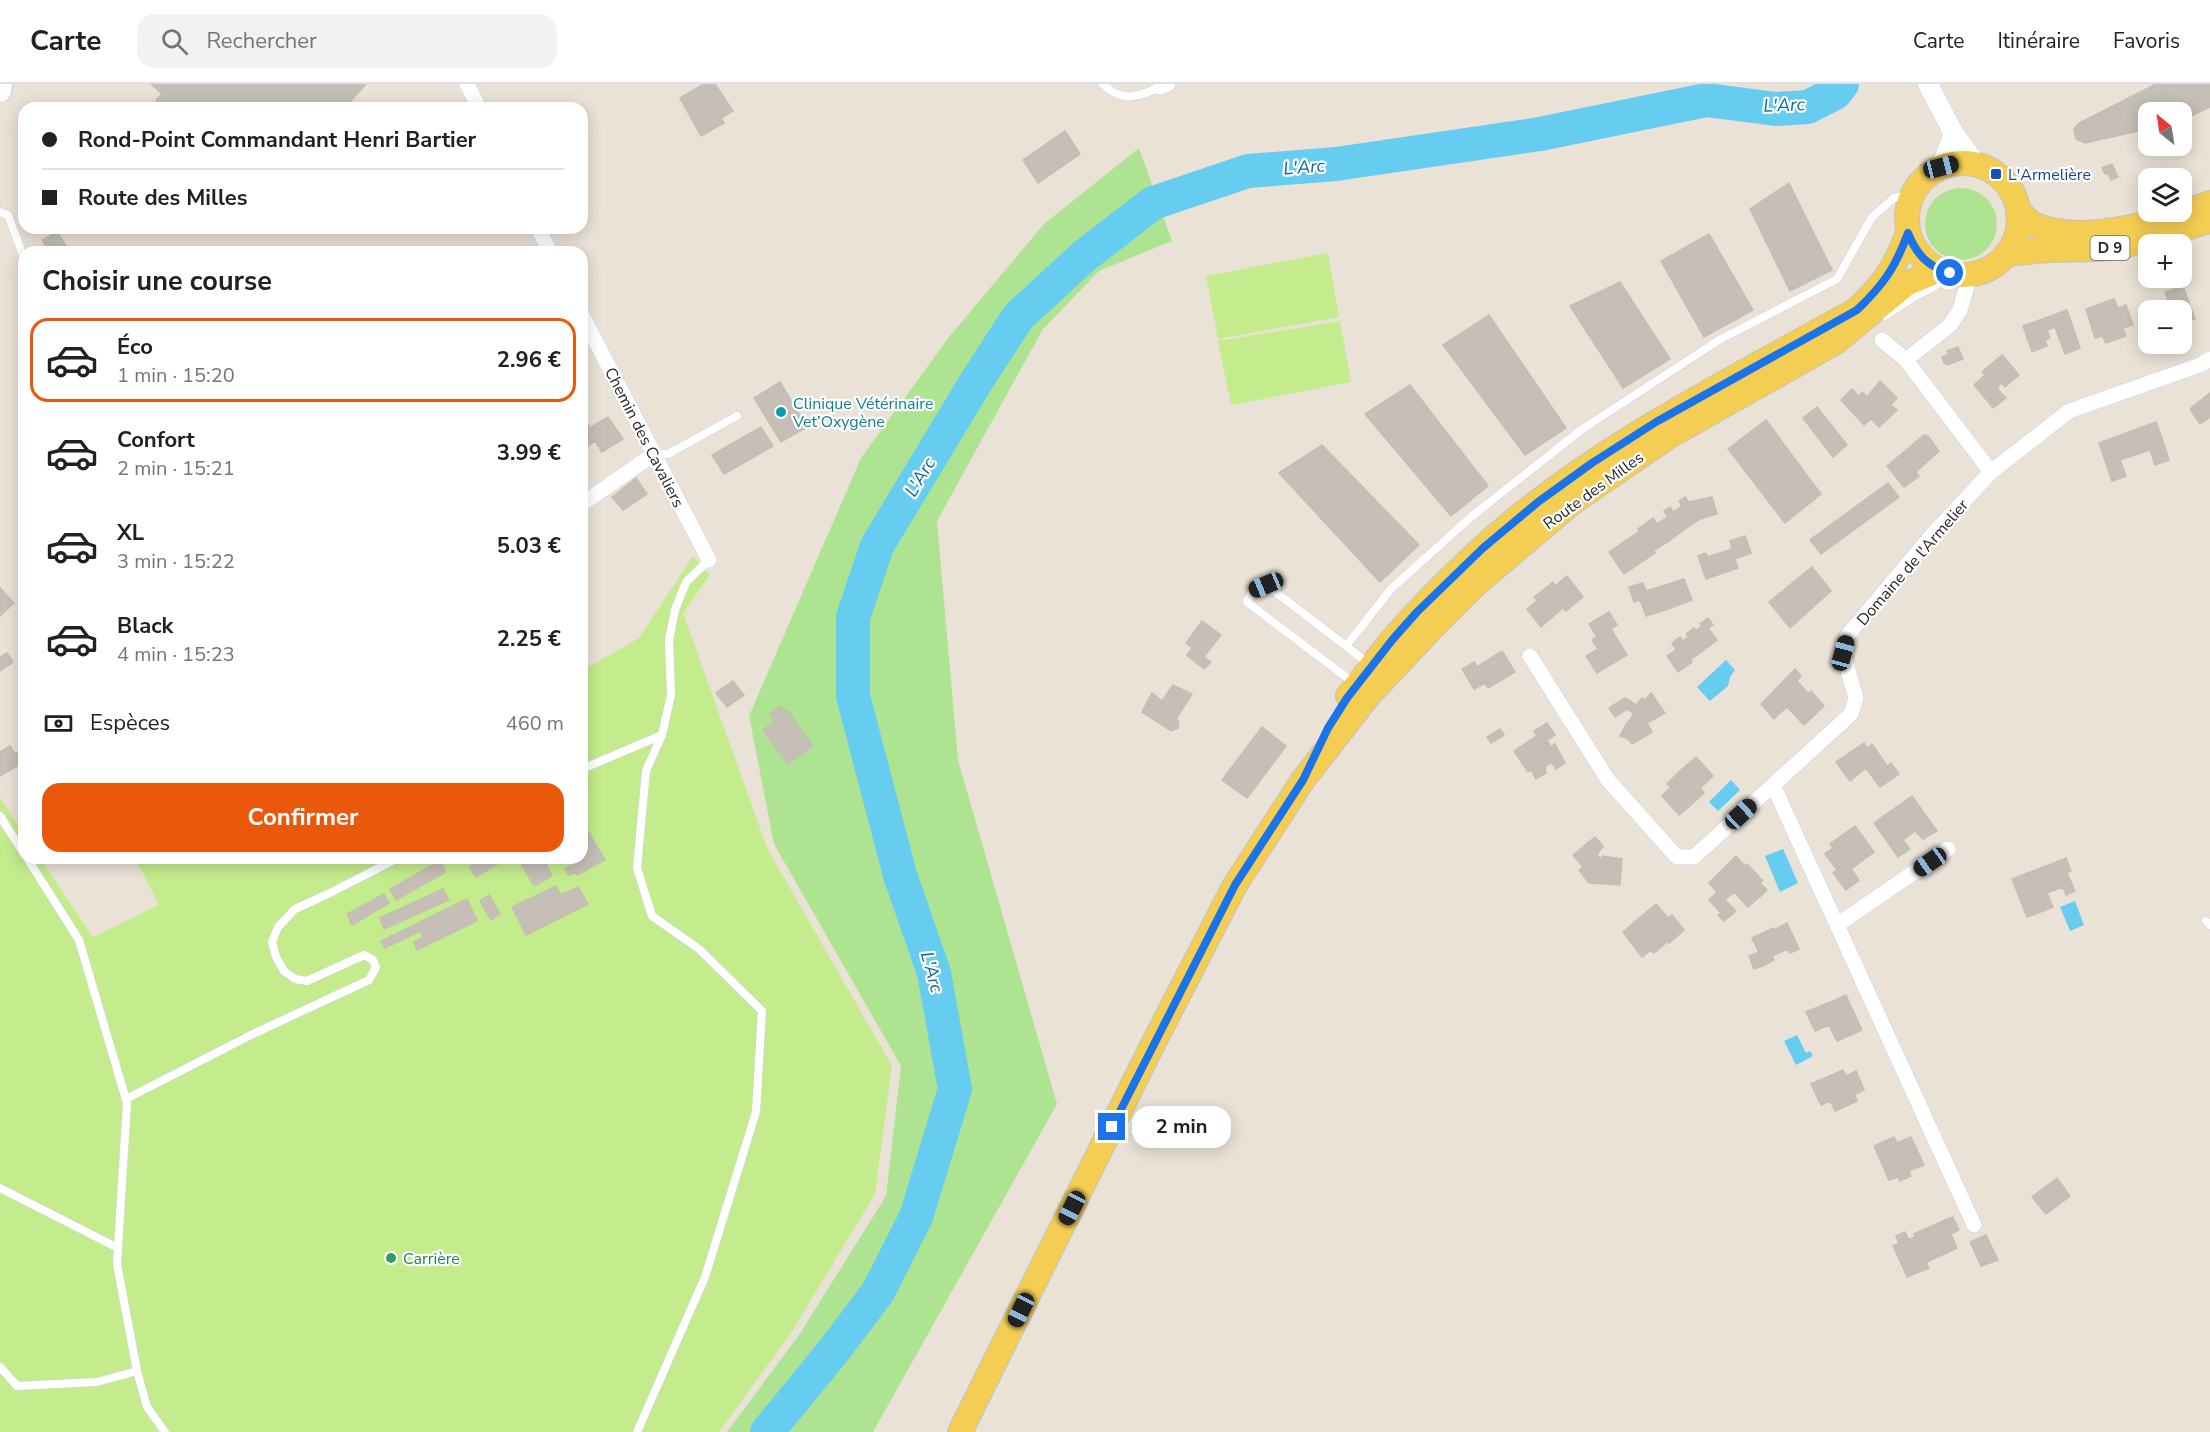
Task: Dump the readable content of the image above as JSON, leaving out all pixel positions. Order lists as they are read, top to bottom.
{
  "streets": {
    "main road": ["D 9", "Route des Milles"],
    "street": ["Chemin des Cavaliers", "Domaine de l'Armelier"]
  },
  "crossings": [
    ["D 9", "Route des Milles"]
  ],
  "water": ["L'Arc"],
  "places": {
    "transit": ["L'Armelière"],
    "other": ["Clinique Vétérinaire Vet’Oxygène", "Carrière"]
  },
  "north": "top left",
  "page": {
    "header": "Carte",
    "search": "Rechercher",
    "nav": ["Carte", "Itinéraire", "Favoris"],
    "map_buttons": ["+", "−"],
    "banner": ["Rond-Point Commandant Henri Bartier", "Route des Milles"],
    "heading": "Choisir une course",
    "list": [
      {
        "name": "Éco",
        "note": "1 min · 15:20",
        "value": "2.96 €"
      },
      {
        "name": "Confort",
        "note": "2 min · 15:21",
        "value": "3.99 €"
      },
      {
        "name": "XL",
        "note": "3 min · 15:22",
        "value": "5.03 €"
      },
      {
        "name": "Black",
        "note": "4 min · 15:23",
        "value": "2.25 €"
      }
    ],
    "pay": ["Espèces", "460 m"],
    "buttons": "Confirmer",
    "bubble": "2 min"
  }
}
